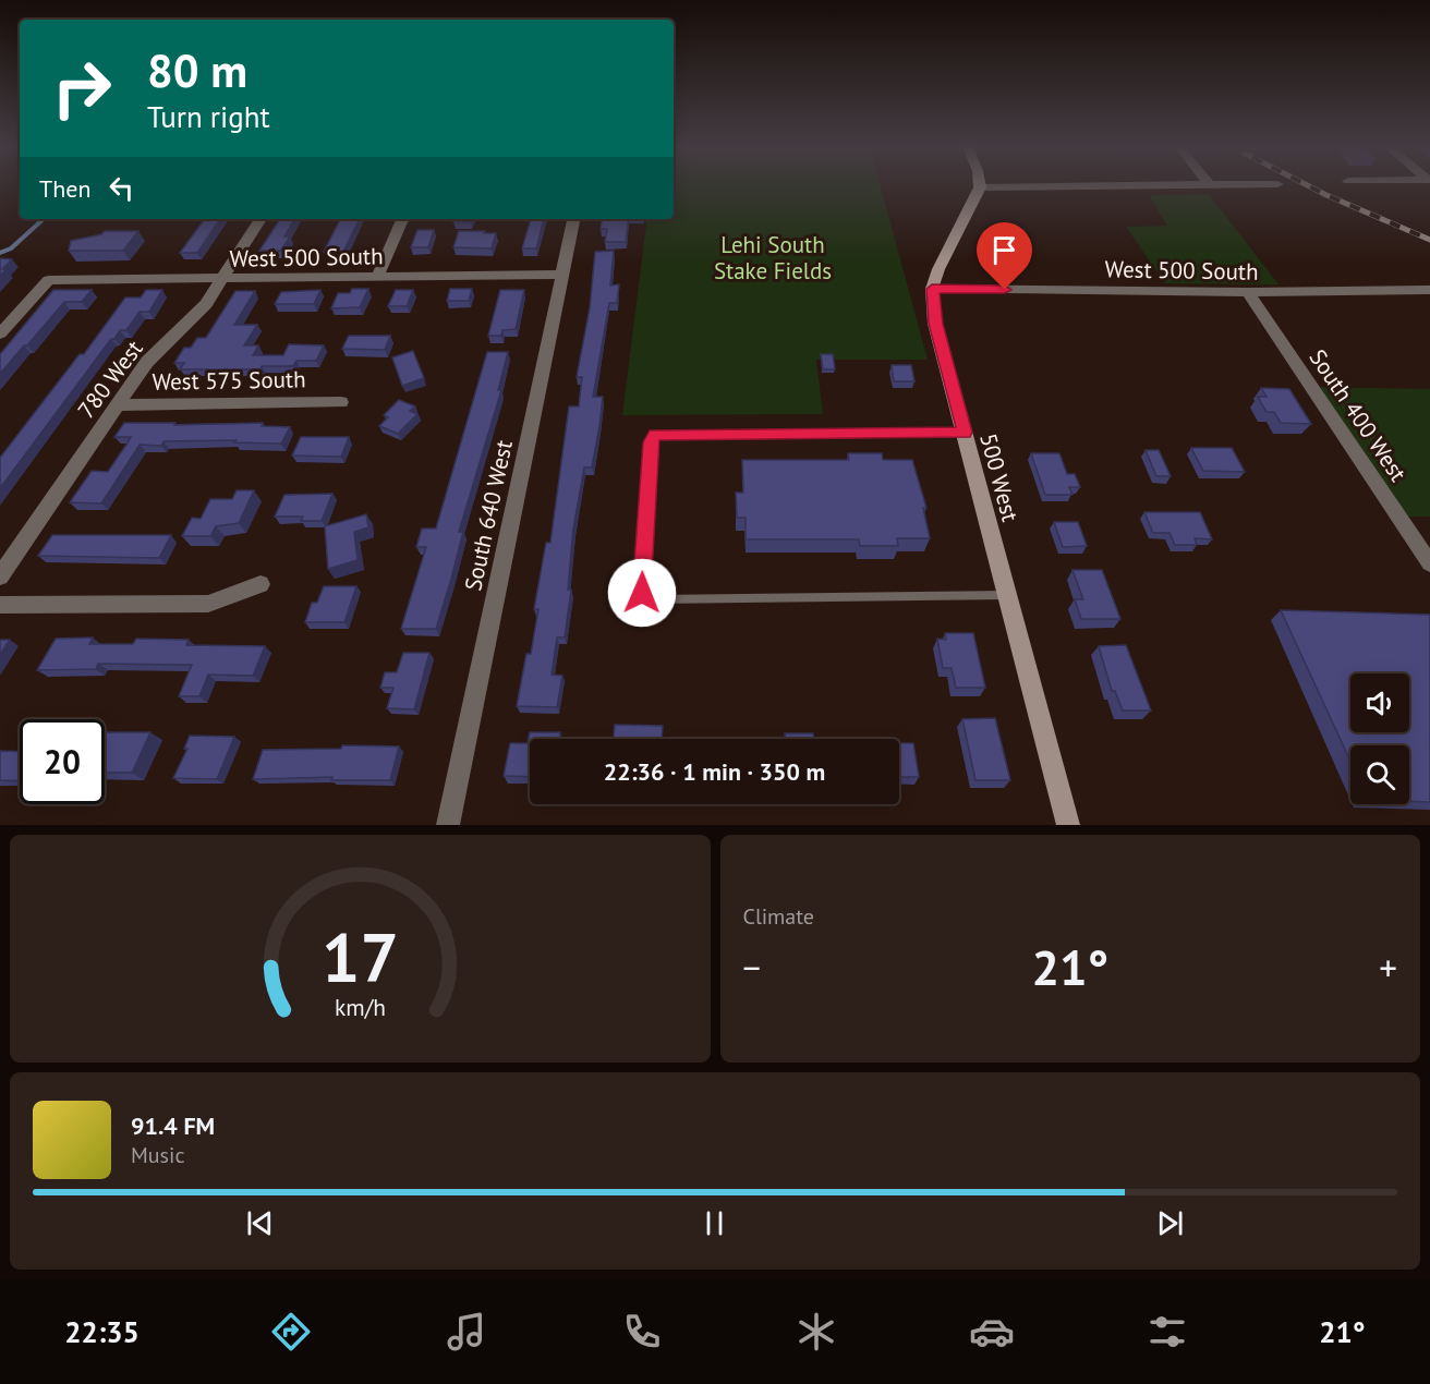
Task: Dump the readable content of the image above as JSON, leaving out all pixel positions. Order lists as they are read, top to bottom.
{
  "streets": {
    "street": [
      "West 500 South",
      "780 West",
      "West 575 South",
      "South 400 West",
      "500 West",
      "South 640 West"
    ]
  },
  "crossings": [
    ["West 500 South", "780 West"],
    ["West 500 South", "South 400 West"],
    ["West 500 South", "500 West"],
    ["West 500 South", "South 640 West"],
    ["780 West", "West 575 South"]
  ],
  "parks": ["Lehi South Stake Fields"],
  "page": {
    "turn": ["80 m", "Turn right"],
    "then": "Then",
    "limit": "20",
    "trip": "22:36 · 1 min · 350 m",
    "tile": "Climate",
    "heat": ["−", "21°", "+"],
    "song": ["91.4 FM", "Music"],
    "tabs": ["22:35", "21°"],
    "gauge": ["17", "km/h"]
  }
}
